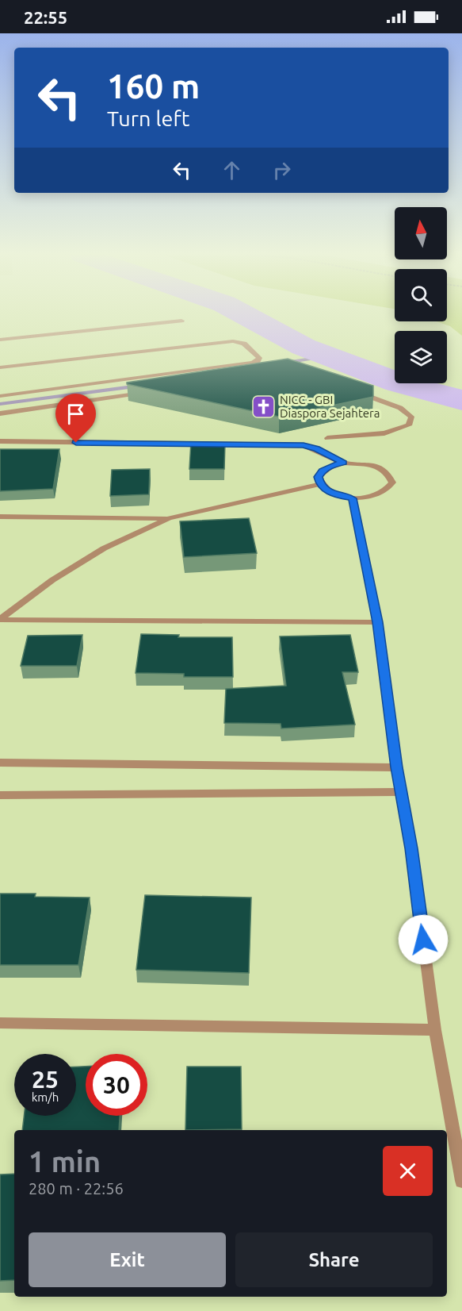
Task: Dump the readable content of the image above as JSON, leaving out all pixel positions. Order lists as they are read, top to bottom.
{
  "places": {
    "church": ["NICC - GBI Diaspora Sejahtera"]
  },
  "north": "top",
  "page": {
    "status": "22:55",
    "turn": ["160 m", "Turn left"],
    "speed": "25 km/h",
    "limit": "30",
    "heading": ["1 min", "280 m · 22:56"],
    "buttons": ["Exit", "Share"]
  }
}
